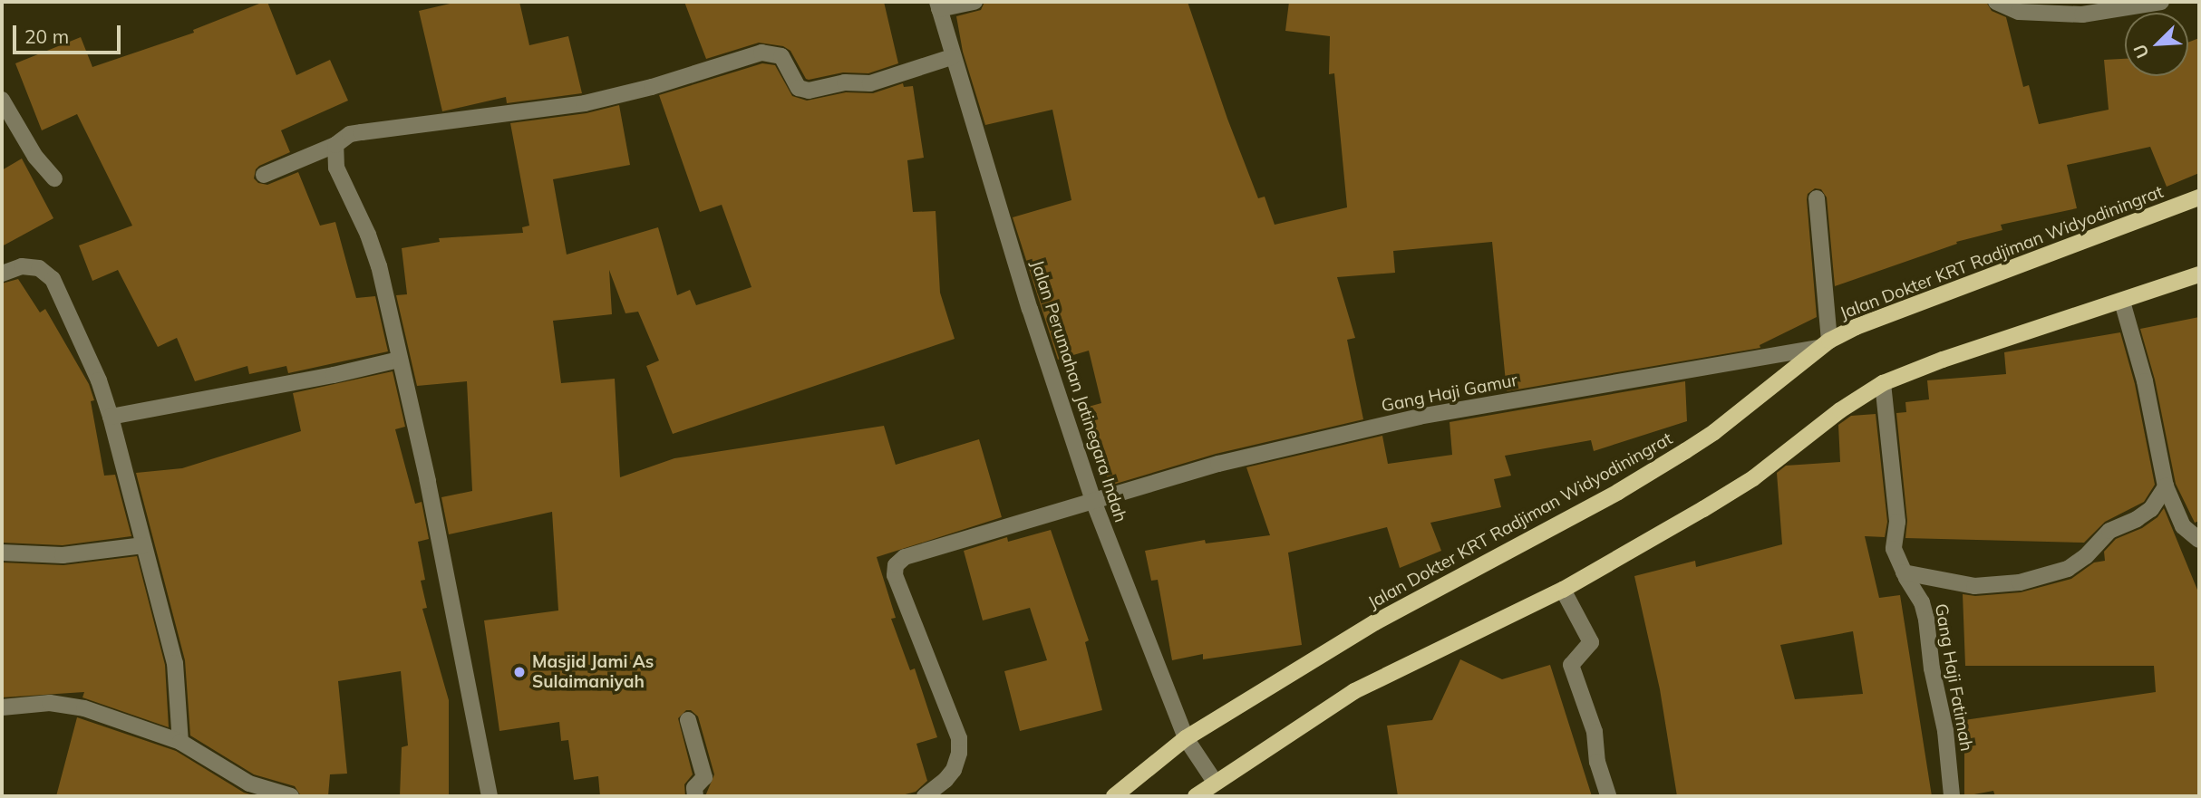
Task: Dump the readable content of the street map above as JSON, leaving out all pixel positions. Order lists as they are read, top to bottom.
{
  "streets": {
    "main road": ["Jalan Dokter KRT Radjiman Widyodiningrat"],
    "street": ["Jalan Perumahan Jatinegara Indah", "Gang Haji Gamur", "Gang Haji Fatimah"]
  },
  "crossings": [
    ["Jalan Dokter KRT Radjiman Widyodiningrat", "Jalan Perumahan Jatinegara Indah"],
    ["Jalan Dokter KRT Radjiman Widyodiningrat", "Gang Haji Gamur"],
    ["Jalan Perumahan Jatinegara Indah", "Gang Haji Gamur"]
  ],
  "places": ["Masjid Jami As Sulaimaniyah"],
  "scale_bar": "20 m",
  "north": "bottom left"
}
